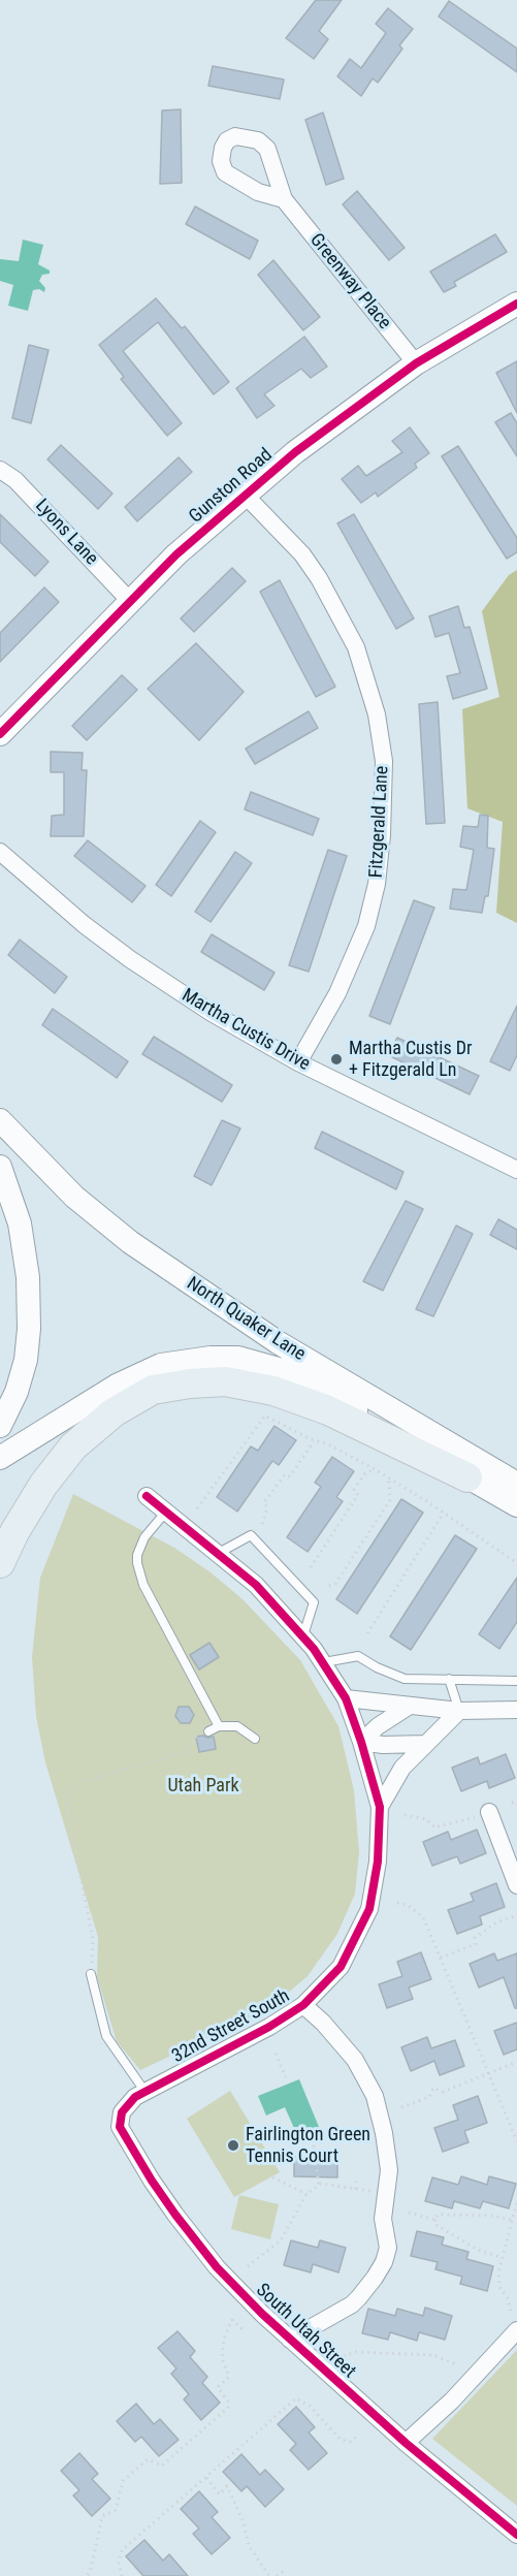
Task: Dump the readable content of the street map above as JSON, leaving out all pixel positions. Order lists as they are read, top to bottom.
{
  "streets": {
    "main road": ["Gunston Road", "North Quaker Lane"],
    "street": [
      "Greenway Place",
      "Lyons Lane",
      "Fitzgerald Lane",
      "Martha Custis Drive",
      "32nd Street South",
      "South Utah Street"
    ]
  },
  "crossings": [
    ["Greenway Place", "Gunston Road"],
    ["Gunston Road", "Lyons Lane"],
    ["Gunston Road", "Fitzgerald Lane"],
    ["Fitzgerald Lane", "Martha Custis Drive"],
    ["32nd Street South", "South Utah Street"]
  ],
  "parks": ["Utah Park"],
  "places": ["Martha Custis Dr + Fitzgerald Ln", "Fairlington Green Tennis Court"]
}
